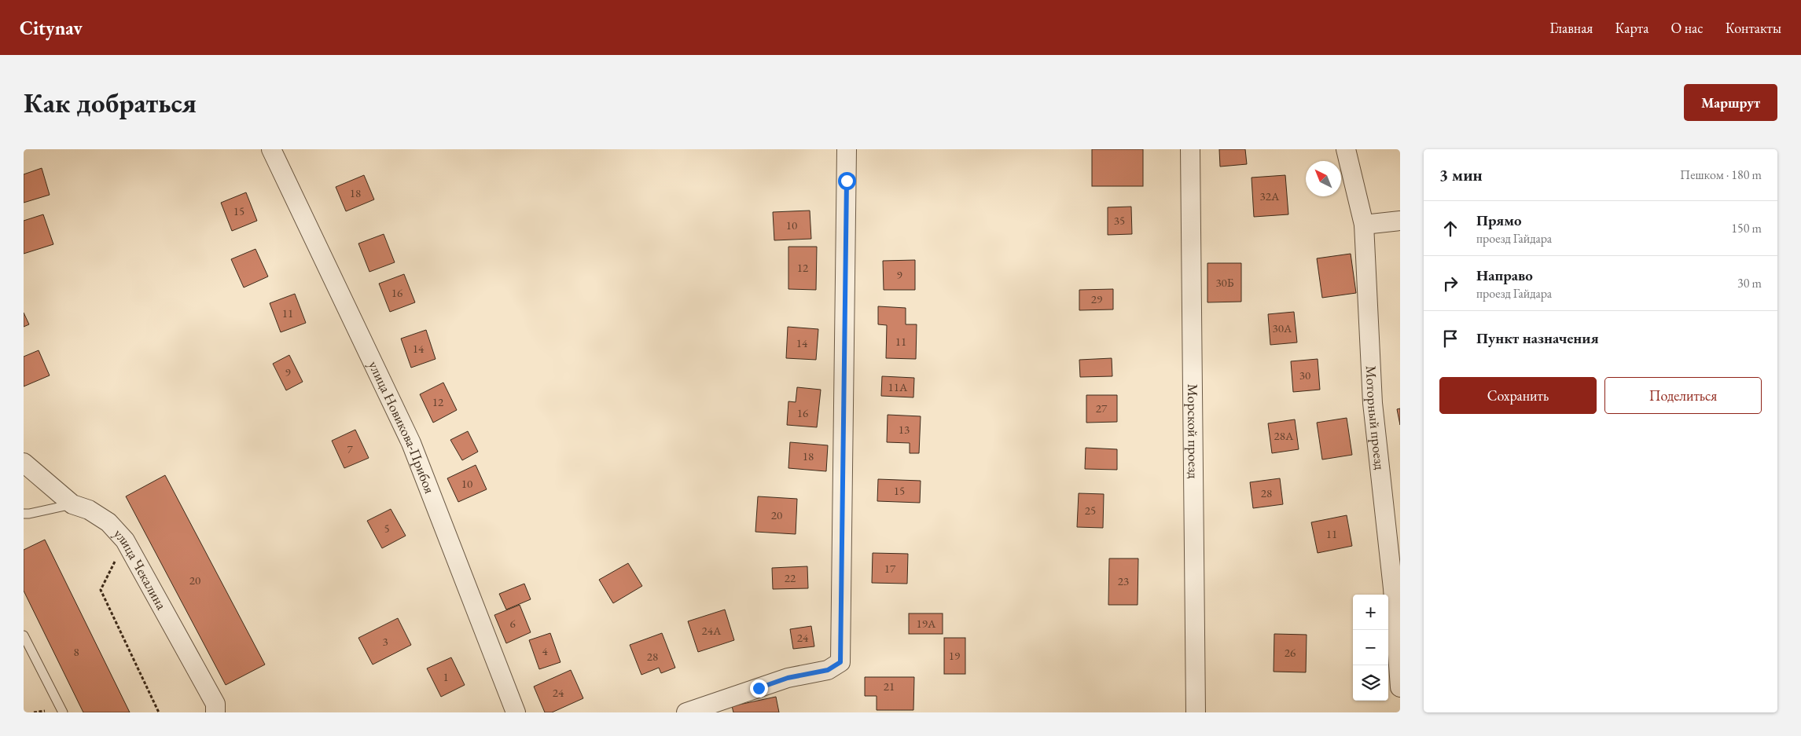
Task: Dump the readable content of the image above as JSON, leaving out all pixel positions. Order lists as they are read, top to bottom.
{
  "streets": {
    "street": [
      "Моторный проезд",
      "улица Новикова-Прибоя",
      "Морской проезд",
      "улица Чекалина"
    ]
  },
  "house_numbers": [
    "18",
    "32А",
    "15",
    "35",
    "10",
    "12",
    "9",
    "30Б",
    "16",
    "29",
    "11",
    "30А",
    "11",
    "14",
    "14",
    "9",
    "30",
    "11А",
    "12",
    "27",
    "16",
    "13",
    "28А",
    "7",
    "18",
    "10",
    "15",
    "28",
    "25",
    "20",
    "5",
    "11",
    "17",
    "22",
    "20",
    "23",
    "6",
    "19А",
    "24А",
    "24",
    "3",
    "4",
    "8",
    "26",
    "19",
    "28",
    "1",
    "21",
    "24"
  ],
  "north": "top left",
  "page": {
    "header": "Citynav",
    "nav": [
      "Главная",
      "Карта",
      "О нас",
      "Контакты"
    ],
    "buttons": [
      "Маршрут",
      ["Сохранить", "Поделиться"]
    ],
    "title": "Как добраться",
    "heading": ["3 мин", "Пешком · 180 m"],
    "list": [
      ["Прямо", "проезд Гайдара", "150 m"],
      ["Направо", "проезд Гайдара", "30 m"],
      "Пункт назначения"
    ],
    "map_buttons": ["+", "−"]
  }
}
